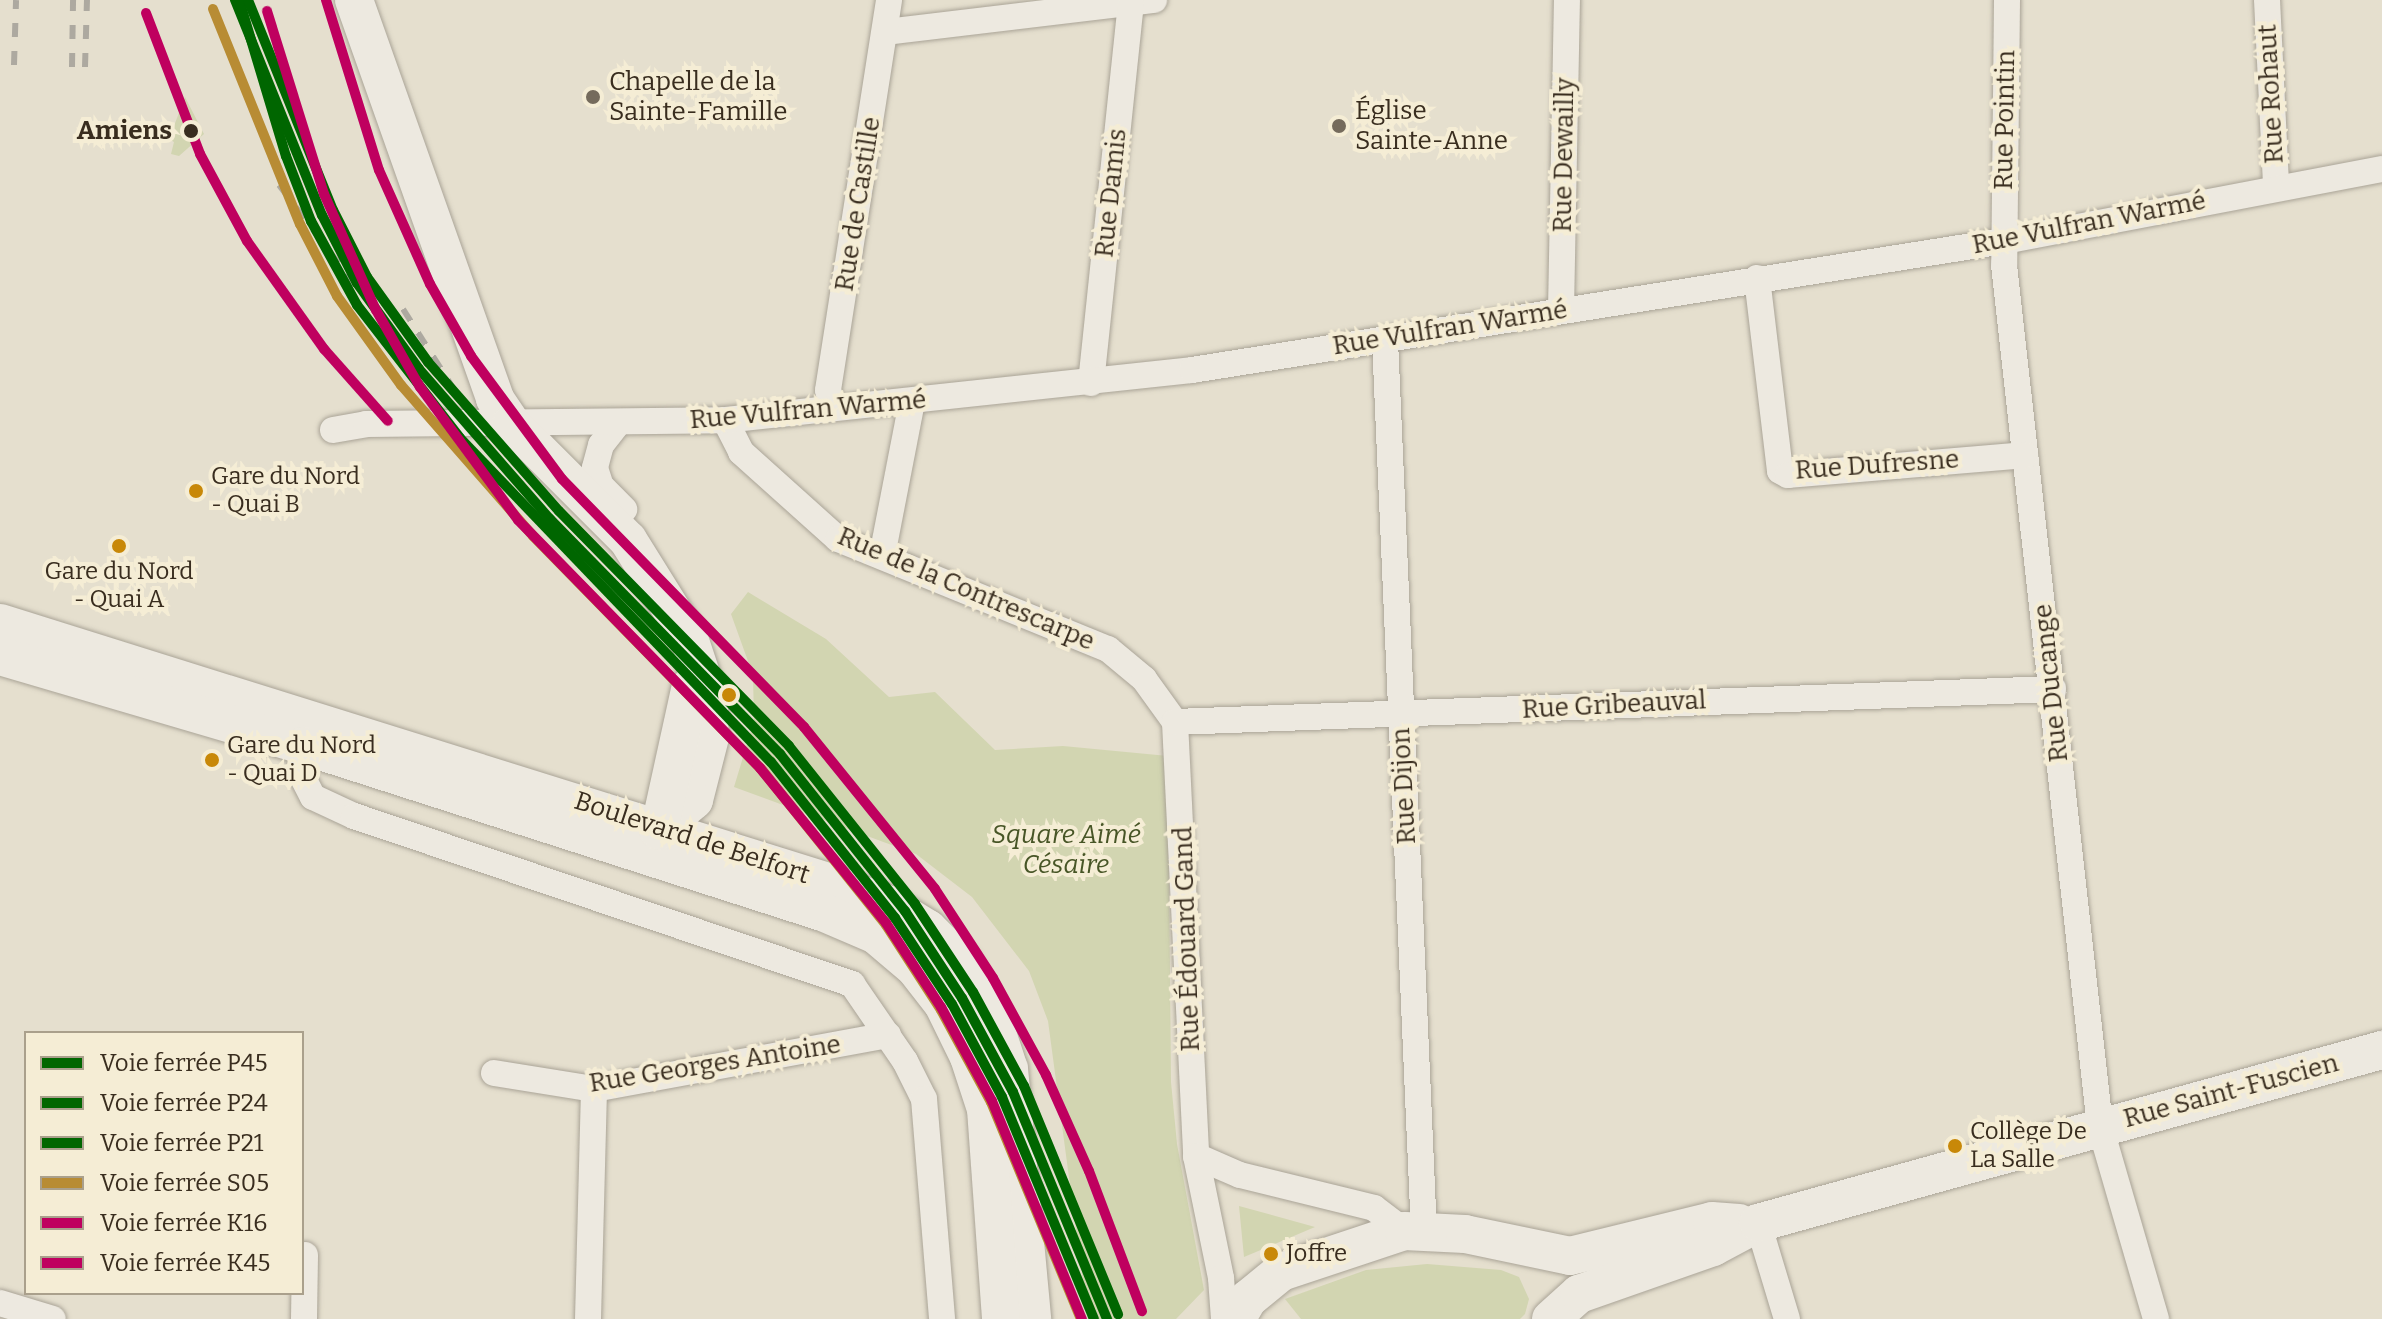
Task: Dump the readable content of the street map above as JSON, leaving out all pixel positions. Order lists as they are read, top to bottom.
{
  "streets": {
    "main road": ["Boulevard de Belfort", "Rue Saint-Fuscien"],
    "street": [
      "Rue Rohaut",
      "Rue Pointin",
      "Rue Dewailly",
      "Rue Damis",
      "Rue de Castille",
      "Rue Vulfran Warmé",
      "Rue Dufresne",
      "Rue de la Contrescarpe",
      "Rue Ducange",
      "Rue Gribeauval",
      "Rue Dijon",
      "Rue Édouard Gand",
      "Rue Georges Antoine"
    ]
  },
  "crossings": [
    ["Rue Rohaut", "Rue Vulfran Warmé"],
    ["Rue Pointin", "Rue Vulfran Warmé"],
    ["Rue Pointin", "Rue Ducange"],
    ["Rue Dewailly", "Rue Vulfran Warmé"],
    ["Rue Damis", "Rue Vulfran Warmé"],
    ["Rue de Castille", "Rue Vulfran Warmé"],
    ["Rue Vulfran Warmé", "Rue Dufresne"],
    ["Rue Vulfran Warmé", "Rue de la Contrescarpe"],
    ["Rue Vulfran Warmé", "Rue Ducange"],
    ["Rue Vulfran Warmé", "Rue Dijon"],
    ["Rue Dufresne", "Rue Ducange"],
    ["Rue de la Contrescarpe", "Rue Gribeauval"],
    ["Rue de la Contrescarpe", "Rue Édouard Gand"],
    ["Rue Ducange", "Rue Gribeauval"],
    ["Rue Ducange", "Rue Saint-Fuscien"],
    ["Rue Gribeauval", "Rue Dijon"],
    ["Rue Gribeauval", "Rue Édouard Gand"]
  ],
  "parks": ["Square Aimé Césaire"],
  "places": [
    "Chapelle de la Sainte-Famille",
    "Église Sainte-Anne",
    "Amiens",
    "Gare du Nord - Quai B",
    "Gare du Nord - Quai A",
    "Gare du Nord - Quai D",
    "Collège De La Salle",
    "Joffre"
  ],
  "lines": [
    "rail line P45",
    "rail line P21",
    "rail line K16",
    "rail line P24",
    "rail line S05",
    "rail line K45"
  ],
  "legend": [
    "Voie ferrée P45",
    "Voie ferrée P24",
    "Voie ferrée P21",
    "Voie ferrée S05",
    "Voie ferrée K16",
    "Voie ferrée K45"
  ]
}
